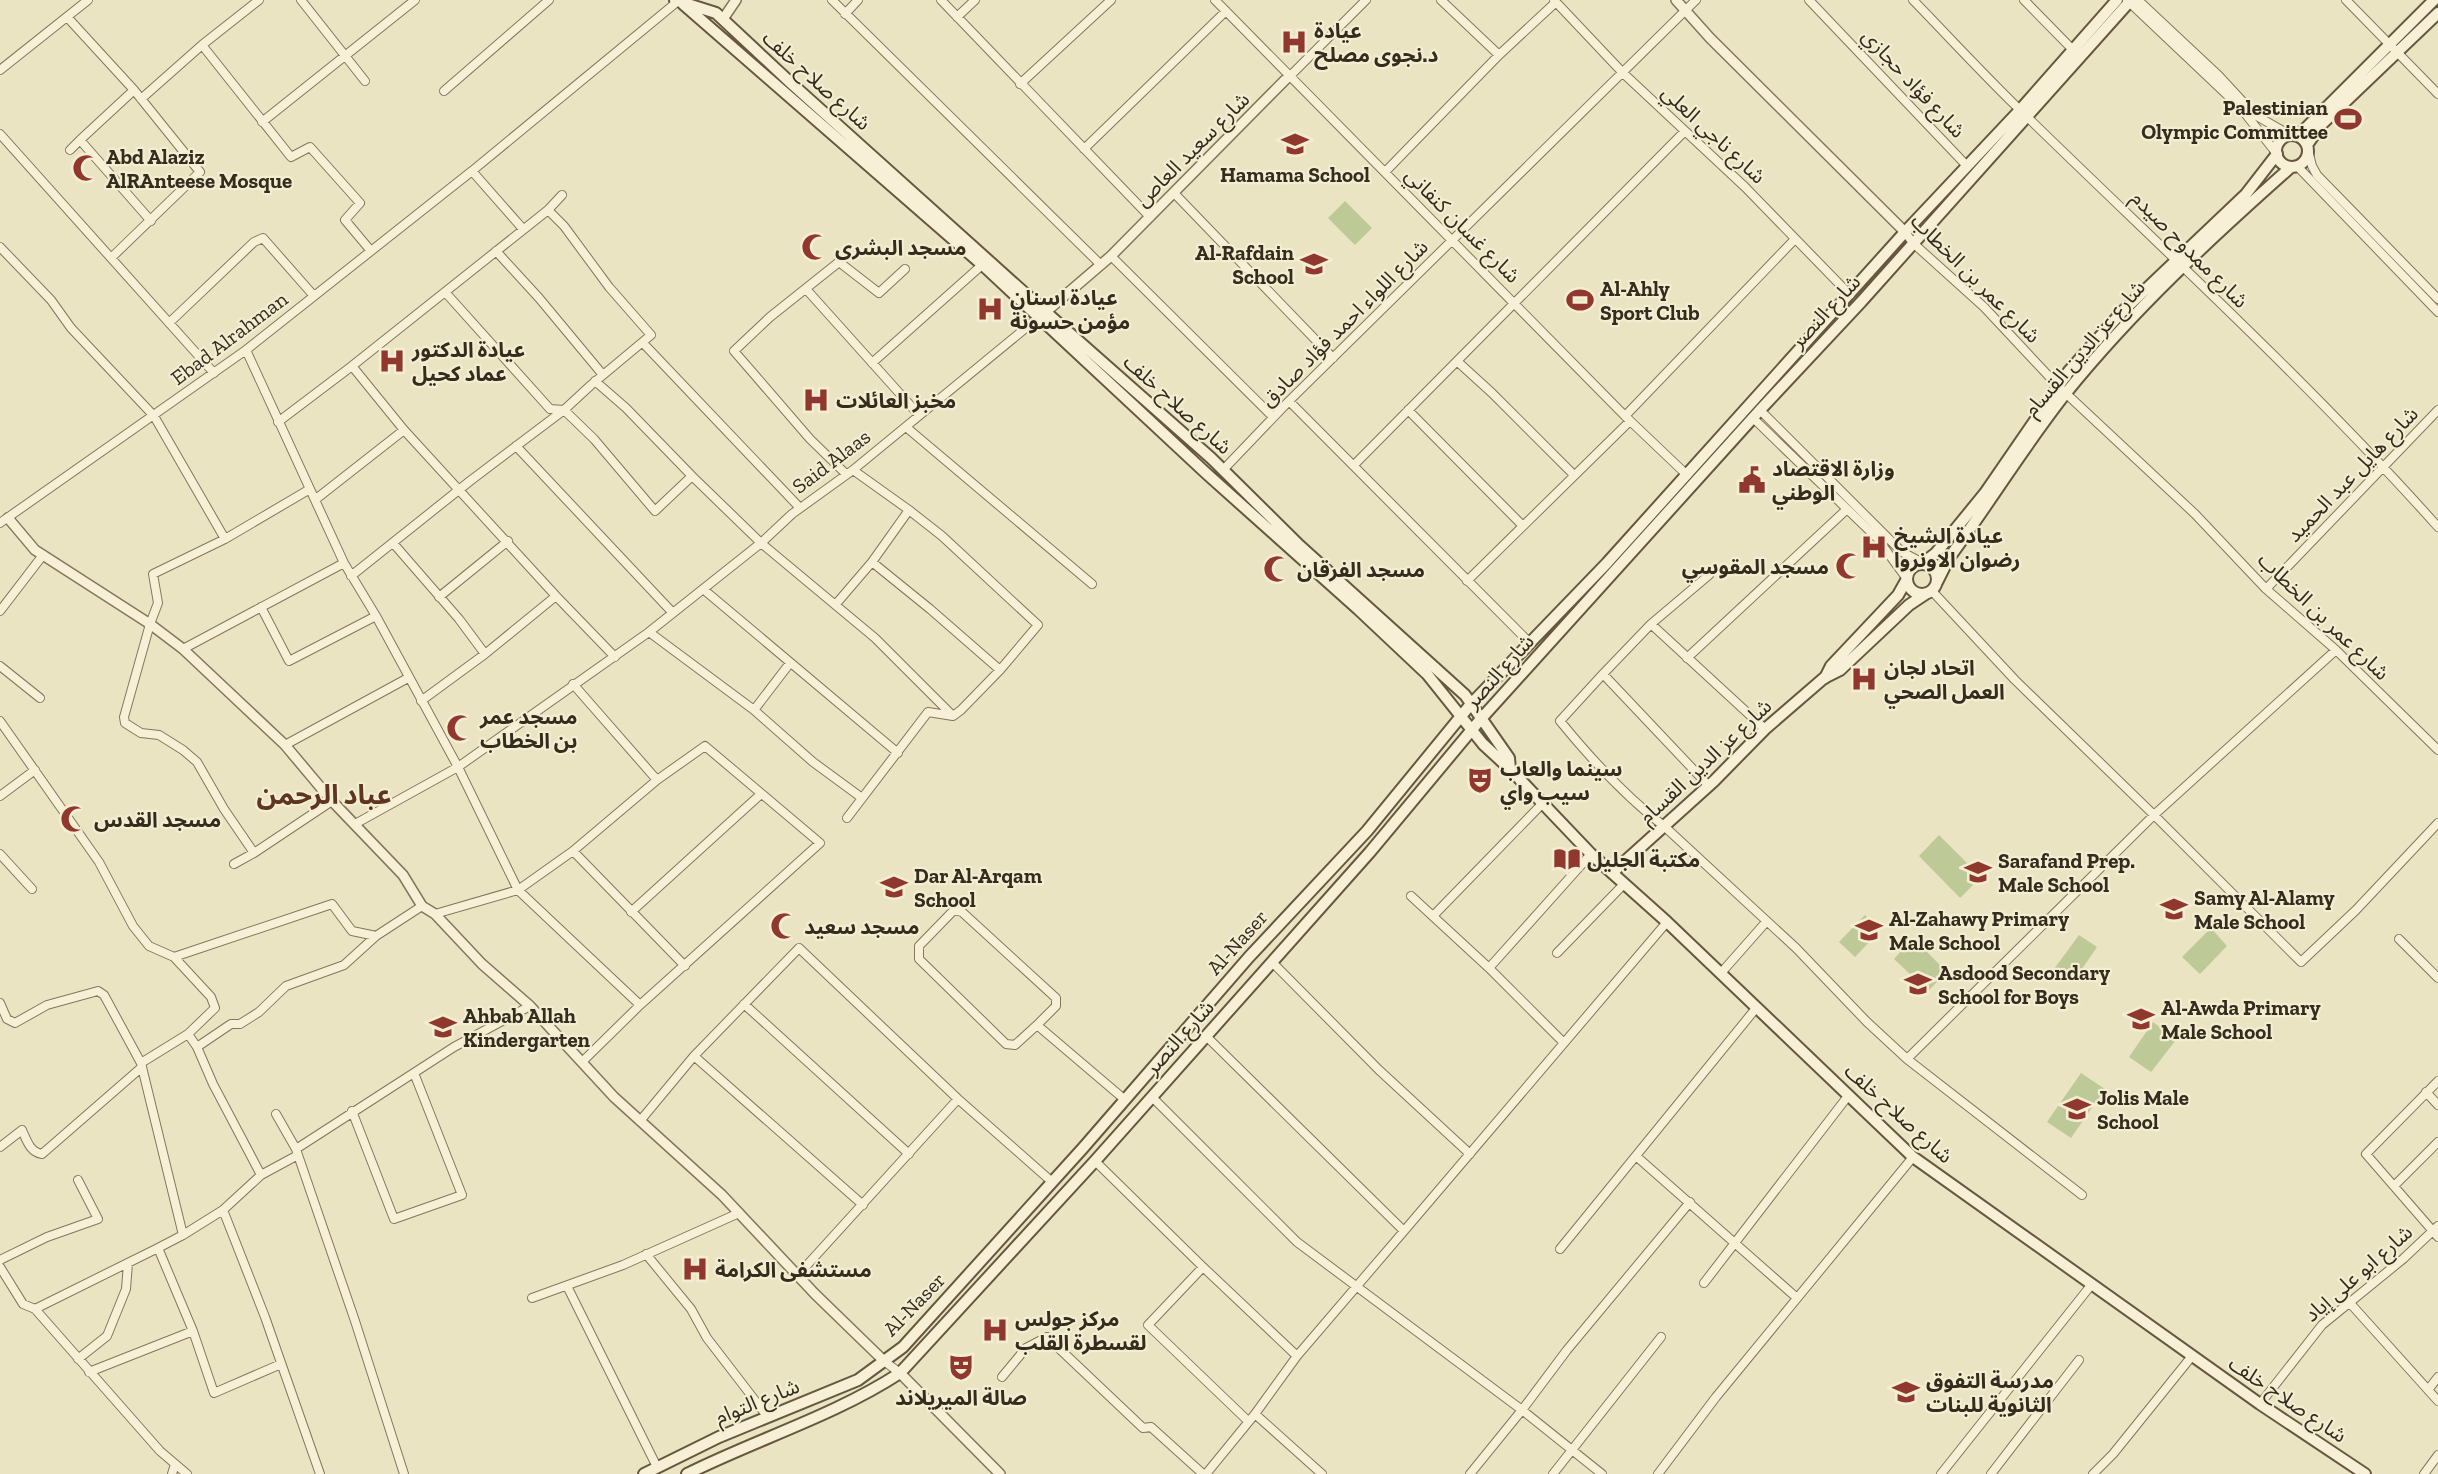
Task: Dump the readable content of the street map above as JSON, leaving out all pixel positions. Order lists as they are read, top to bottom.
{
  "streets": {
    "main road": [
      "شارع صلاح خلف",
      "شارع النصر",
      "شارع عز الدين القسام",
      "Al-Naser",
      "شارع التوام"
    ],
    "street": [
      "شارع فؤاد حجازي",
      "شارع ناجي العلي",
      "شارع سعيد العاص",
      "شارع غسان كنفاني",
      "شارع ممدوح صيدم",
      "شارع عمر بن الخطاب",
      "شارع اللواء احمد فؤاد صادق",
      "Ebad Alrahman",
      "Said Alaas",
      "شارع هايل عبد الحميد",
      "شارع ابو على إياد"
    ]
  },
  "crossings": [
    ["شارع صلاح خلف", "شارع سعيد العاص"],
    ["شارع صلاح خلف", "شارع النصر"],
    ["شارع صلاح خلف", "شارع اللواء احمد فؤاد صادق"],
    ["شارع صلاح خلف", "Ebad Alrahman"],
    ["شارع صلاح خلف", "شارع عز الدين القسام"],
    ["شارع صلاح خلف", "Said Alaas"],
    ["شارع صلاح خلف", "Al-Naser"],
    ["شارع صلاح خلف", "شارع ابو على إياد"],
    ["شارع فؤاد حجازي", "شارع النصر"],
    ["شارع ناجي العلي", "شارع النصر"],
    ["شارع ناجي العلي", "شارع اللواء احمد فؤاد صادق"],
    ["شارع سعيد العاص", "شارع غسان كنفاني"],
    ["شارع سعيد العاص", "Said Alaas"],
    ["شارع غسان كنفاني", "شارع النصر"],
    ["شارع غسان كنفاني", "شارع اللواء احمد فؤاد صادق"],
    ["شارع ممدوح صيدم", "شارع النصر"],
    ["شارع ممدوح صيدم", "شارع عز الدين القسام"],
    ["شارع ممدوح صيدم", "شارع هايل عبد الحميد"],
    ["شارع عمر بن الخطاب", "شارع النصر"],
    ["شارع عمر بن الخطاب", "شارع اللواء احمد فؤاد صادق"],
    ["شارع عمر بن الخطاب", "شارع عز الدين القسام"],
    ["شارع عمر بن الخطاب", "شارع هايل عبد الحميد"],
    ["شارع النصر", "Al-Naser"],
    ["شارع النصر", "شارع التوام"],
    ["Al-Naser", "شارع التوام"]
  ],
  "districts": ["عباد الرحمن"],
  "places": {
    "hospital": [
      "عيادة د.نجوى مصلح",
      "عيادة اسنان مؤمن حسونة",
      "عيادة الدكتور عماد كحيل",
      "مخبز العائلات",
      "عيادة الشيخ رضوان الاونروا",
      "اتحاد لجان العمل الصحي",
      "مستشفى الكرامة",
      "مركز جولس لقسطرة القلب"
    ],
    "sports": ["Palestinian Olympic Committee", "Al-Ahly Sport Club"],
    "school or university": [
      "Hamama School",
      "Al-Rafdain School",
      "Sarafand Prep. Male School",
      "Dar Al-Arqam School",
      "Samy Al-Alamy Male School",
      "Al-Zahawy Primary Male School",
      "Asdood Secondary School for Boys",
      "Al-Awda Primary Male School",
      "Ahbab Allah Kindergarten",
      "Jolis Male School",
      "مدرسة التفوق الثانوية للبنات"
    ],
    "mosque": [
      "Abd Alaziz AlRAnteese Mosque",
      "مسجد البشرى",
      "مسجد المقوسي",
      "مسجد الفرقان",
      "مسجد عمر بن الخطاب",
      "مسجد القدس",
      "مسجد سعيد"
    ],
    "public building": ["وزارة الاقتصاد الوطني"],
    "theatre": ["سينما والعاب سيب واي", "صالة الميريلاند"],
    "library": ["مكتبة الجليل"]
  }
}
